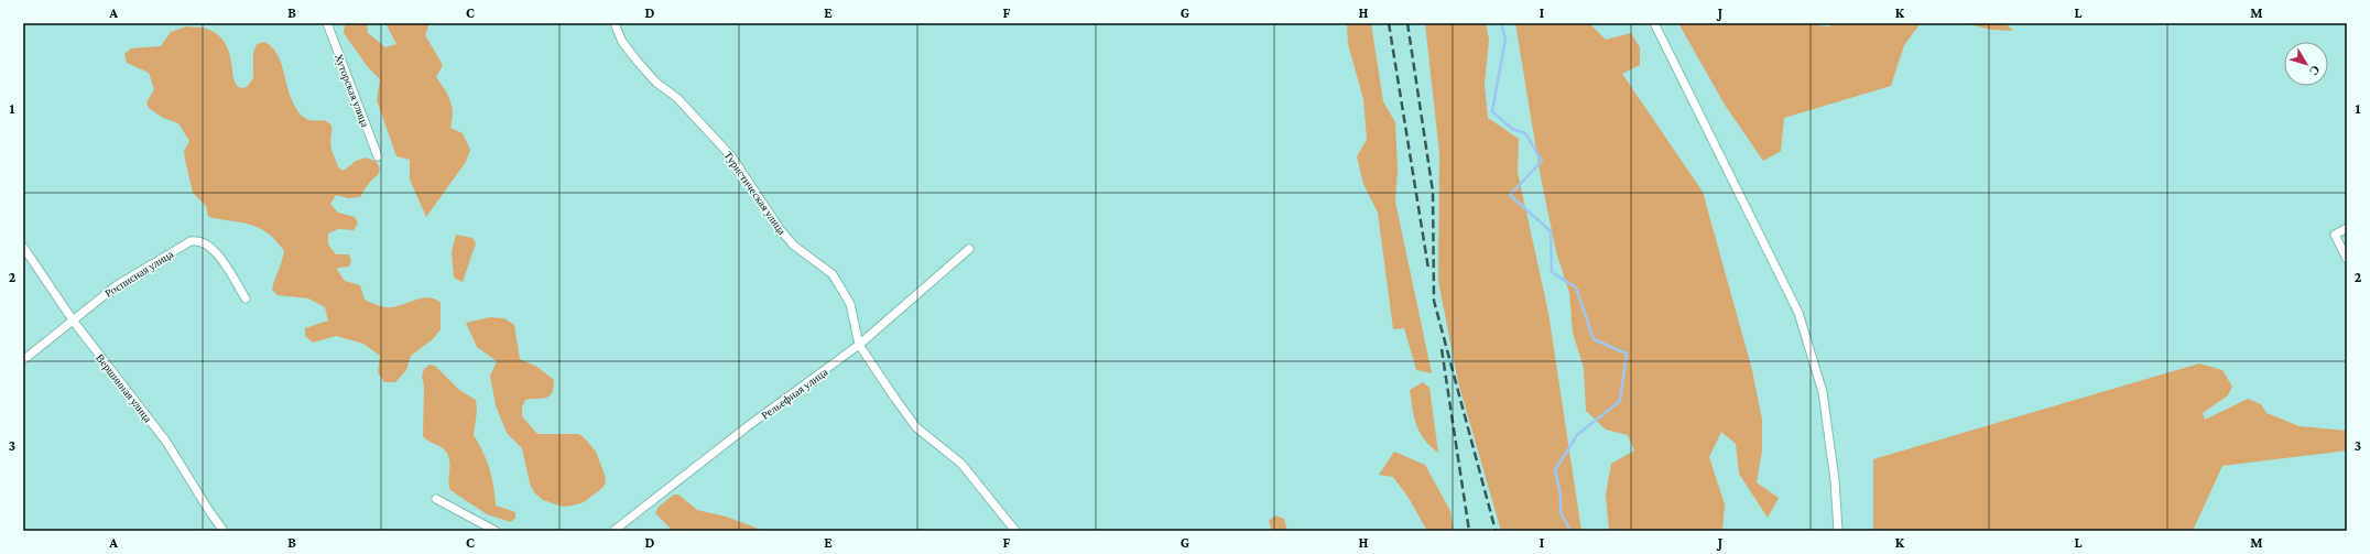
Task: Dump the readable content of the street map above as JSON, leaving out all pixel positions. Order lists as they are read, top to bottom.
{
  "streets": {
    "street": [
      "Хуторская улица",
      "Туристическая улица",
      "Росписная улица",
      "Вершинная улица",
      "Рельефная улица"
    ]
  },
  "crossings": [
    ["Туристическая улица", "Рельефная улица"],
    ["Росписная улица", "Вершинная улица"]
  ],
  "north": "bottom right",
  "grid": {
    "columns": [
      "A",
      "B",
      "C",
      "D",
      "E",
      "F",
      "G",
      "H",
      "I",
      "J",
      "K",
      "L",
      "M"
    ],
    "rows": ["1", "2", "3"]
  }
}
